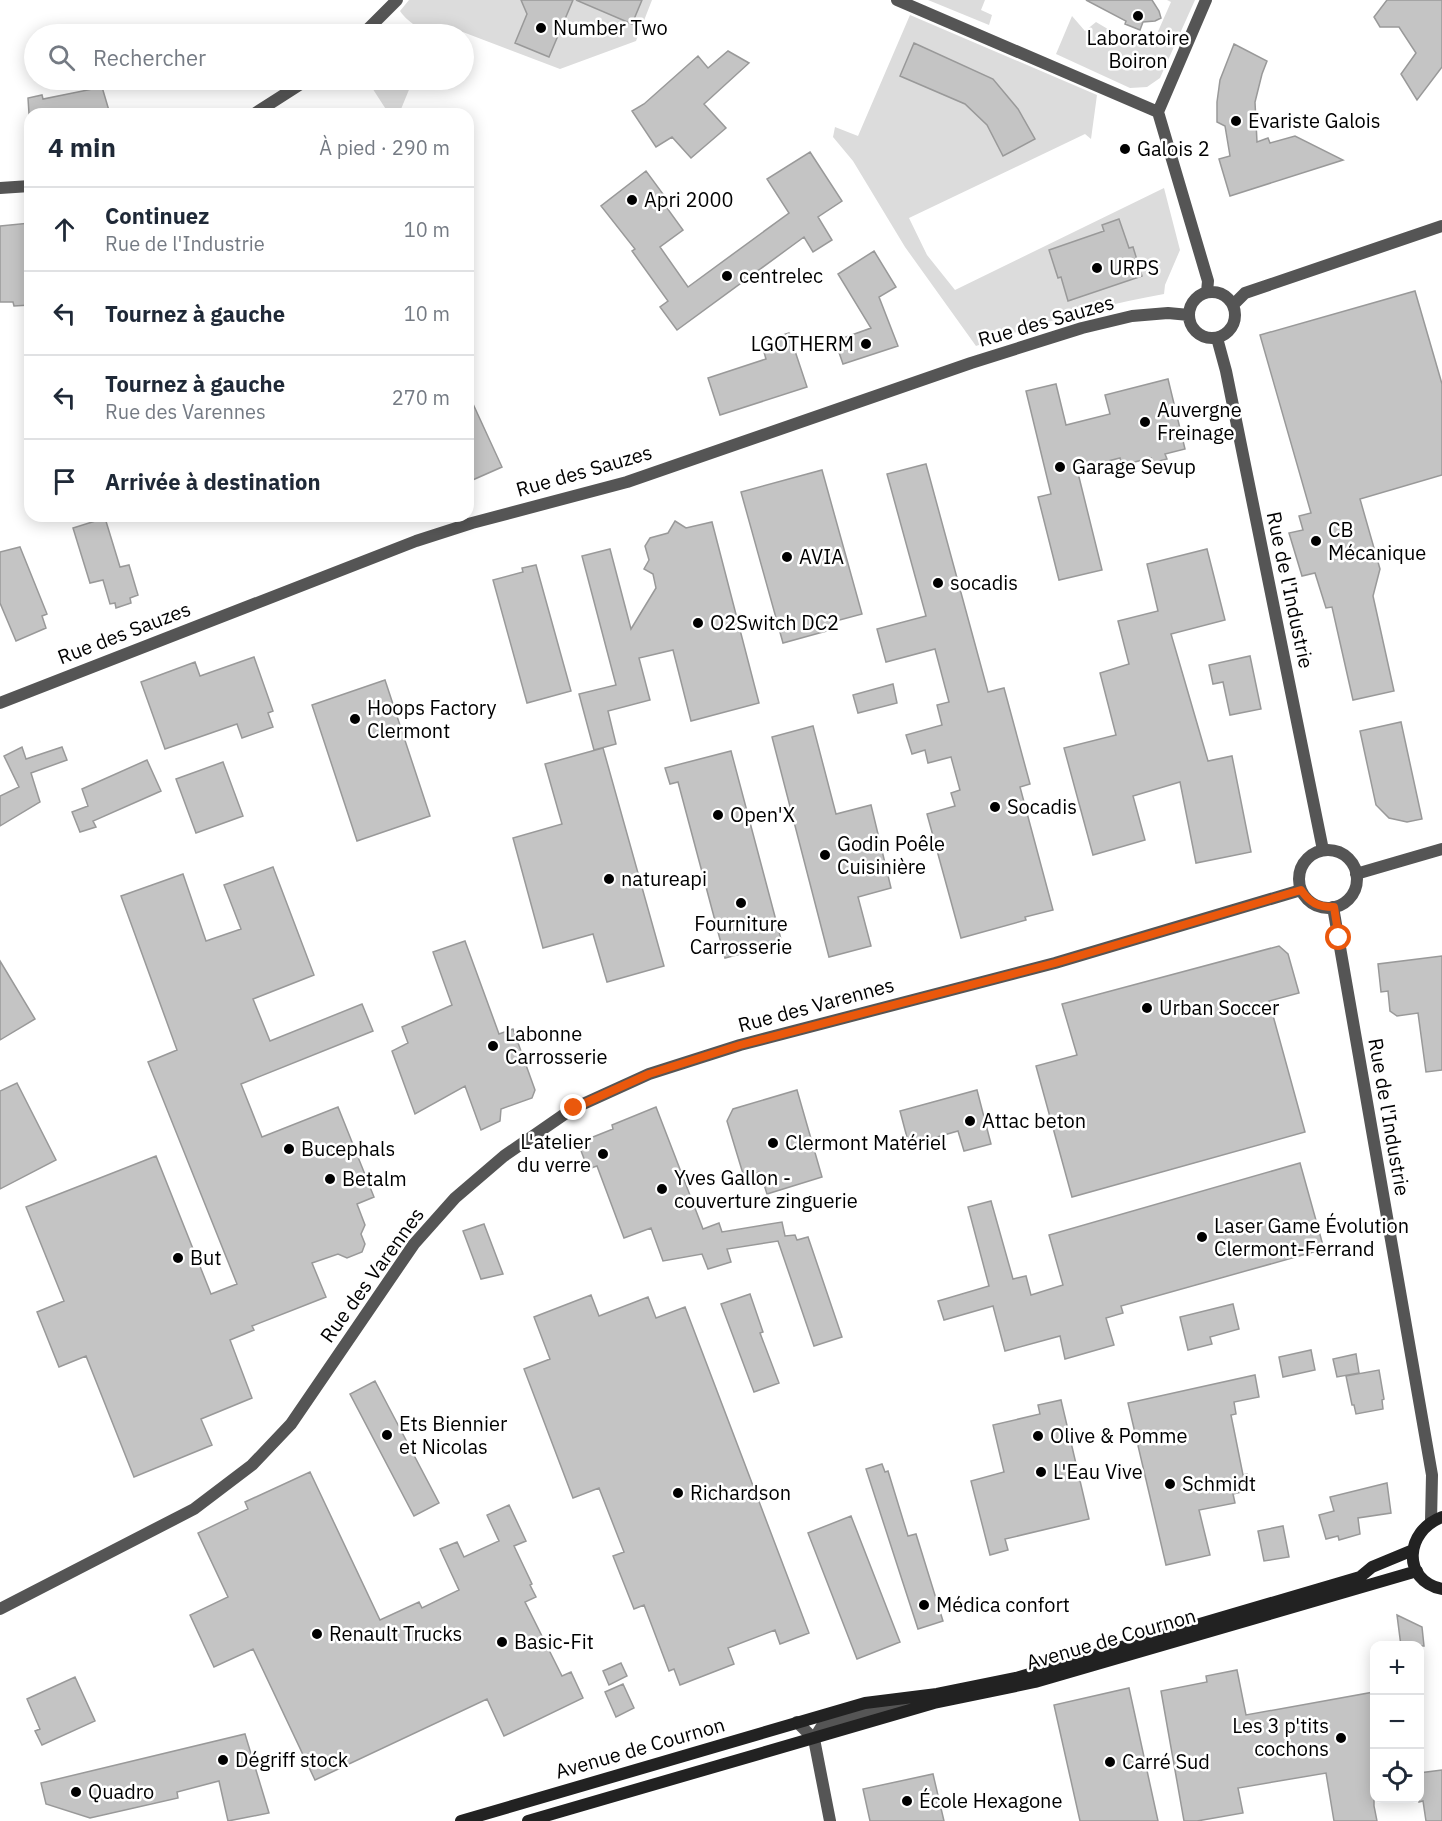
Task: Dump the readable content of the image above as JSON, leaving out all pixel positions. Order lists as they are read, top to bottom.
{
  "streets": {
    "main road": ["Avenue de Cournon"],
    "street": ["Rue des Sauzes", "Rue de l'Industrie", "Rue des Varennes"]
  },
  "crossings": [
    ["Rue des Sauzes", "Rue de l'Industrie"],
    ["Rue de l'Industrie", "Rue des Varennes"]
  ],
  "places": [
    "Laboratoire Boiron",
    "Number Two",
    "Evariste Galois",
    "Galois 2",
    "Apri 2000",
    "URPS",
    "centrelec",
    "LGOTHERM",
    "Auvergne Freinage",
    "Garage Sevup",
    "CB Mécanique",
    "AVIA",
    "socadis",
    "O2Switch DC2",
    "Hoops Factory Clermont",
    "Socadis",
    "Open'X",
    "Godin Poêle Cuisinière",
    "natureapi",
    "Fourniture Carrosserie",
    "Urban Soccer",
    "Labonne Carrosserie",
    "Attac beton",
    "Clermont Matériel",
    "Bucephals",
    "L'atelier du verre",
    "Betalm",
    "Yves Gallon - couverture zinguerie",
    "Laser Game Évolution Clermont-Ferrand",
    "But",
    "Ets Biennier et Nicolas",
    "Olive & Pomme",
    "L'Eau Vive",
    "Schmidt",
    "Richardson",
    "Médica confort",
    "Renault Trucks",
    "Basic-Fit",
    "Les 3 p'tits cochons",
    "Dégriff stock",
    "Carré Sud",
    "Quadro",
    "École Hexagone"
  ],
  "page": {
    "search": "Rechercher",
    "heading": ["4 min", "À pied · 290 m"],
    "list": [
      ["Continuez", "Rue de l'Industrie", "10 m"],
      ["Tournez à gauche", "10 m"],
      ["Tournez à gauche", "Rue des Varennes", "270 m"],
      "Arrivée à destination"
    ],
    "map_buttons": ["+", "−"]
  }
}
